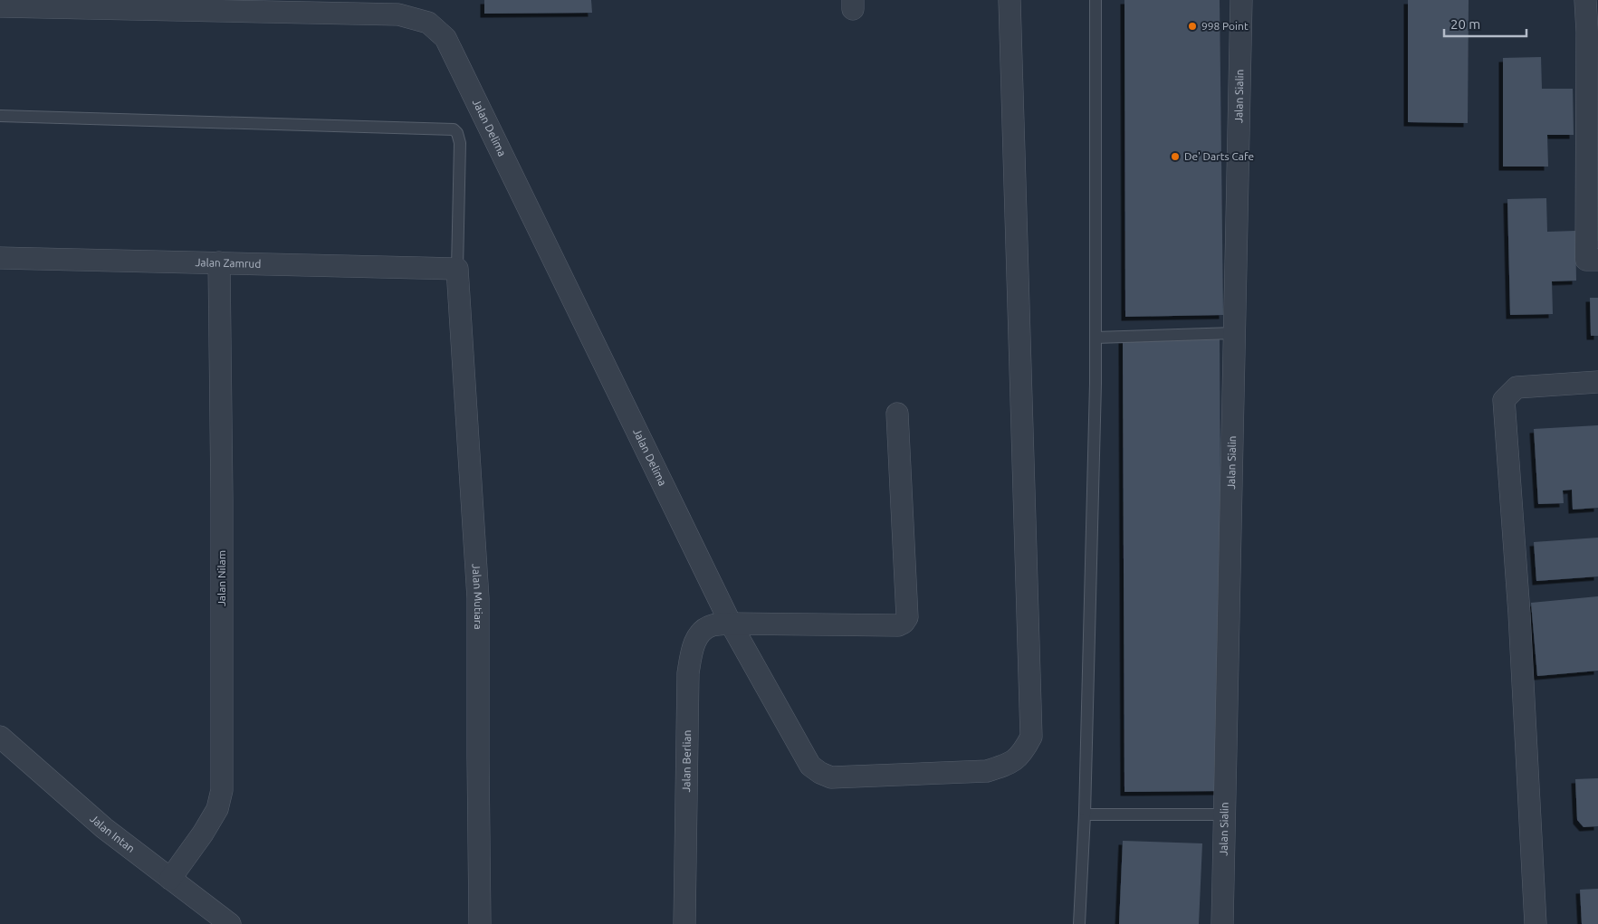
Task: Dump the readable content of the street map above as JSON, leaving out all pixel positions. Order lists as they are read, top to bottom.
{
  "streets": {
    "street": [
      "Jalan Sialin",
      "Jalan Delima",
      "Jalan Zamrud",
      "Jalan Nilam",
      "Jalan Mutiara",
      "Jalan Berlian",
      "Jalan Intan"
    ]
  },
  "crossings": [
    ["Jalan Delima", "Jalan Berlian"],
    ["Jalan Zamrud", "Jalan Nilam"],
    ["Jalan Zamrud", "Jalan Mutiara"],
    ["Jalan Nilam", "Jalan Intan"]
  ],
  "places": ["998 Point", "De' Darts Cafe"],
  "scale_bar": "20 m"
}
